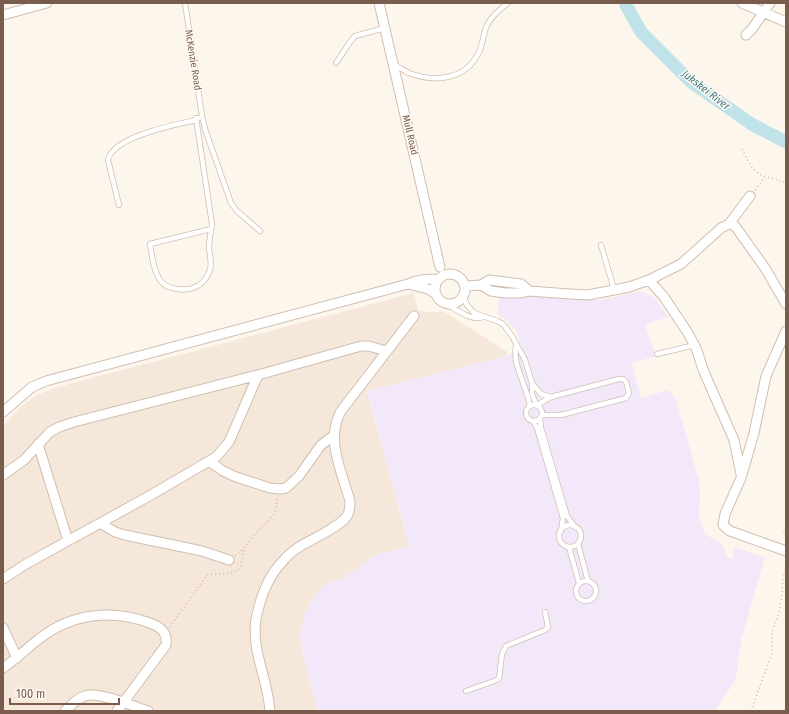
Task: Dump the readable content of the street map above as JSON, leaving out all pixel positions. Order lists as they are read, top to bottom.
{
  "streets": {
    "street": ["Mull Road"],
    "lane": ["McKenzie Road"]
  },
  "water": ["Jukskei River"],
  "scale_bar": "100 m"
}
